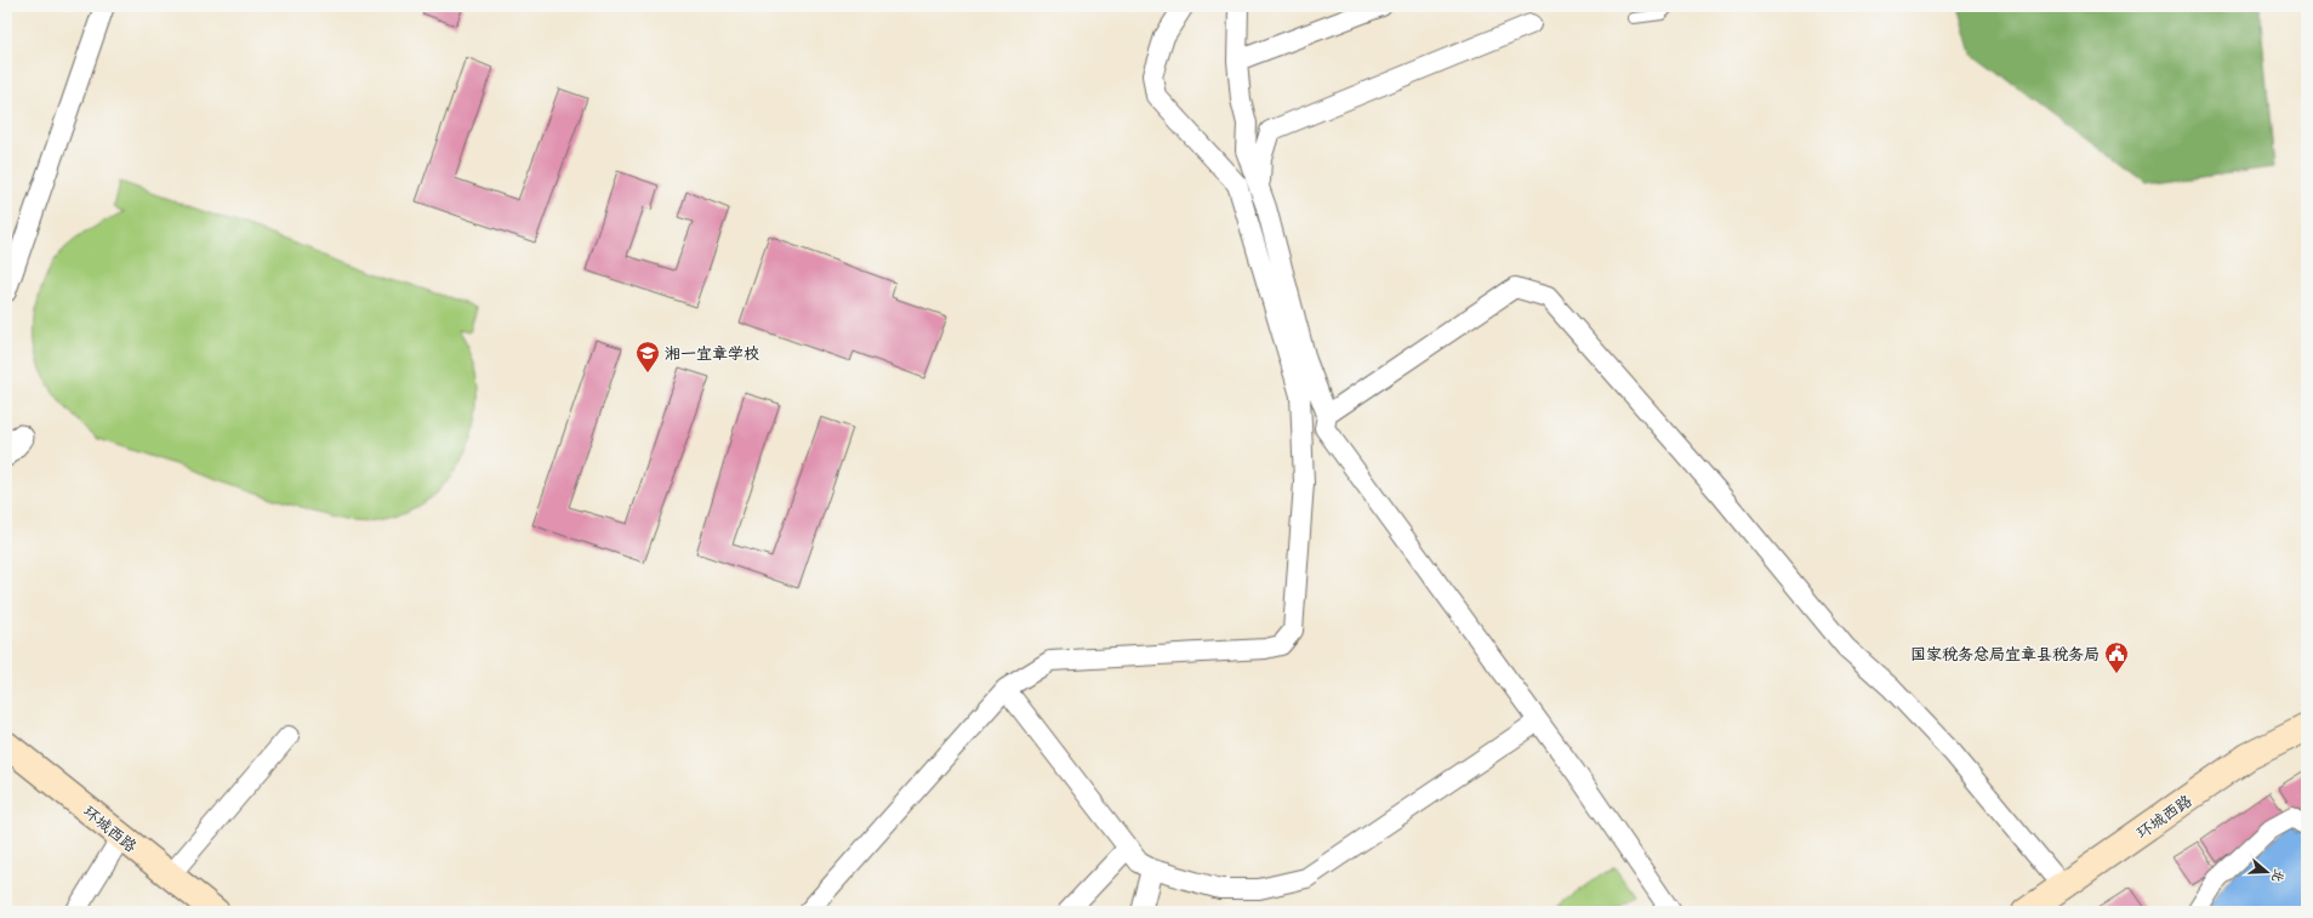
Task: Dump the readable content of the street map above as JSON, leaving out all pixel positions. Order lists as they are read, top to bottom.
{
  "streets": {
    "main road": ["环城西路"]
  },
  "places": {
    "school or university": ["湘一宜章学校"],
    "public building": ["国家税务总局宜章县税务局"]
  },
  "north": "right"
}
